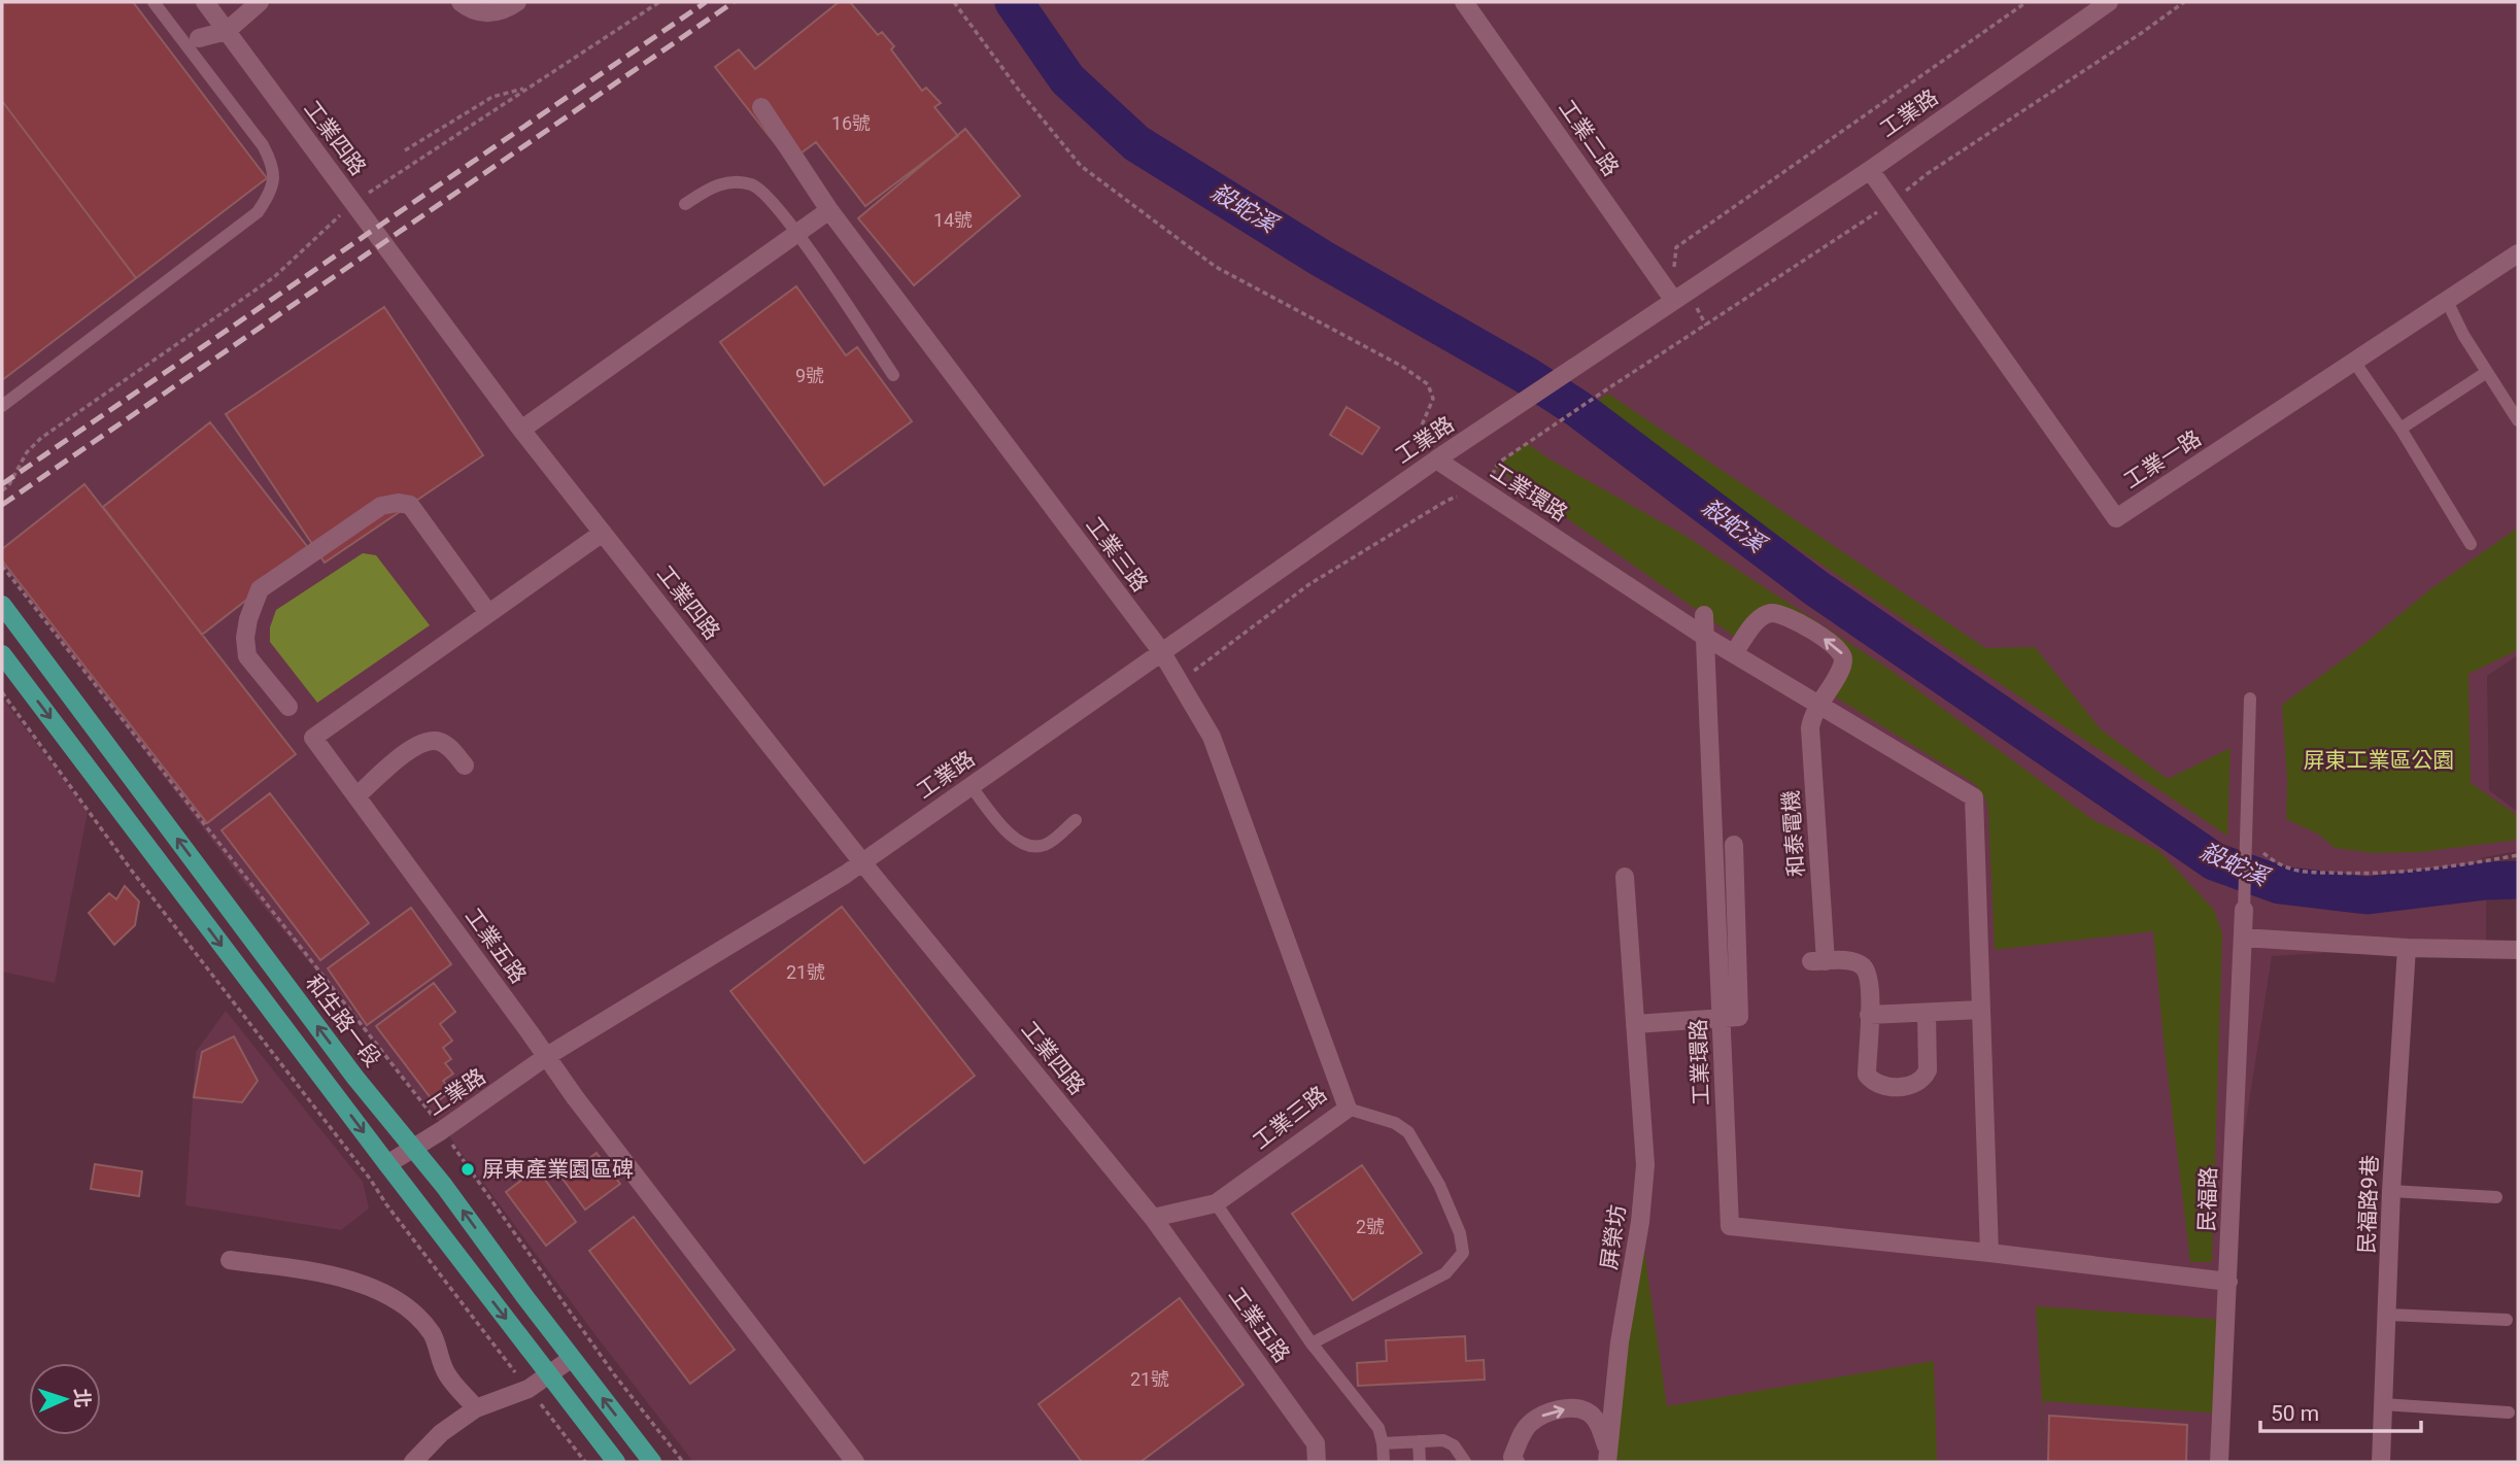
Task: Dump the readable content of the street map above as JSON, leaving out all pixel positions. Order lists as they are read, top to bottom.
{
  "streets": {
    "main road": ["和生路一段"],
    "street": [
      "工業路",
      "工業四路",
      "工業二路",
      "工業一路",
      "工業環路",
      "工業三路",
      "和泰電機",
      "工業五路",
      "民福路",
      "民福路9巷",
      "屏榮坊"
    ]
  },
  "crossings": [
    ["工業路", "工業四路"],
    ["工業路", "工業二路"],
    ["工業路", "工業一路"],
    ["工業路", "工業環路"],
    ["工業路", "工業三路"],
    ["工業路", "工業五路"],
    ["工業路", "和生路一段"],
    ["工業四路", "工業三路"],
    ["工業四路", "工業五路"],
    ["工業環路", "和泰電機"],
    ["工業環路", "民福路"],
    ["工業三路", "工業五路"]
  ],
  "water": ["殺蛇溪"],
  "parks": ["屏東工業區公園"],
  "places": ["屏東產業園區碑"],
  "house_numbers": [
    "16號",
    "14號",
    "9號",
    "21號",
    "2號",
    "21號"
  ],
  "scale_bar": "50 m",
  "north": "right"
}
